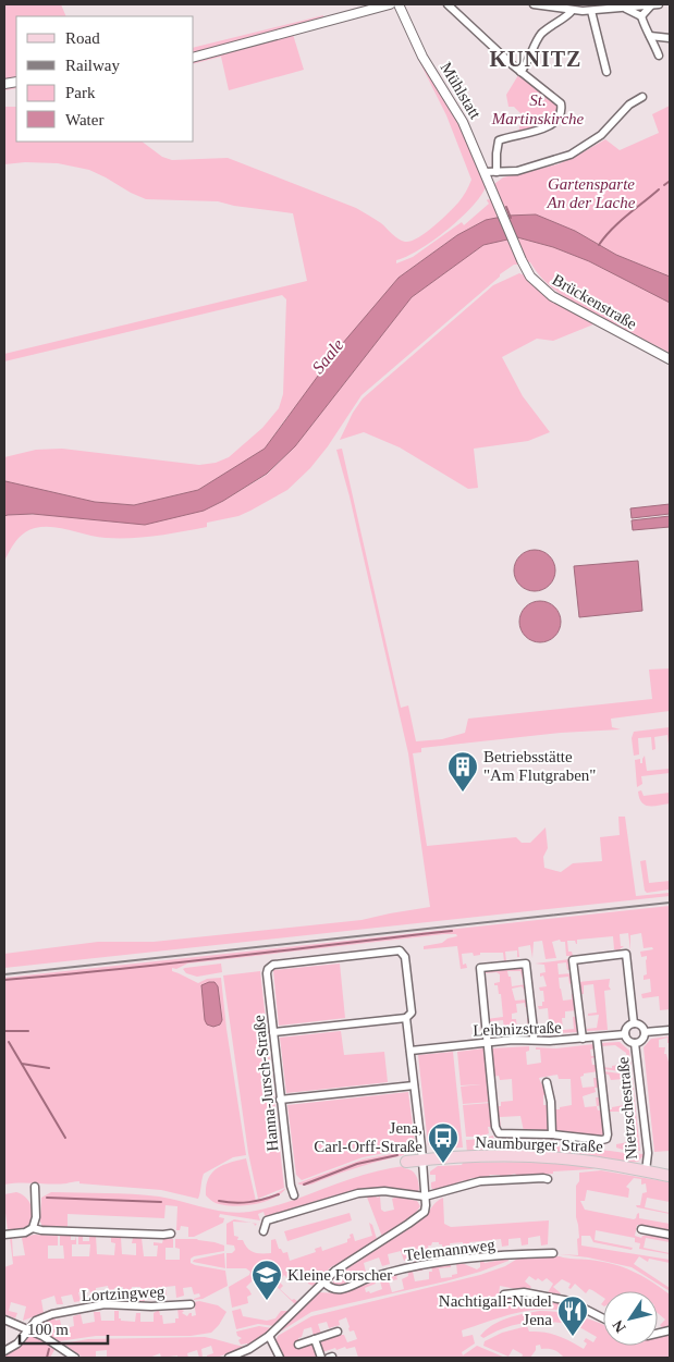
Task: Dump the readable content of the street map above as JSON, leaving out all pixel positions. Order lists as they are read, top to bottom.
{
  "streets": {
    "main road": ["Naumburger Straße"],
    "street": [
      "Mühlstatt",
      "Brückenstraße",
      "Leibnizstraße",
      "Hanna-Jursch-Straße",
      "Nietzschestraße",
      "Telemannweg",
      "Lortzingweg"
    ]
  },
  "crossings": [
    ["Mühlstatt", "Brückenstraße"],
    ["Leibnizstraße", "Nietzschestraße"],
    ["Nietzschestraße", "Naumburger Straße"]
  ],
  "districts": ["KUNITZ"],
  "water": ["Saale"],
  "parks": ["St. Martinskirche", "Gartensparte An der Lache"],
  "places": {
    "building": ["Betriebsstätte \"Am Flutgraben\""],
    "bus stop": ["Jena, Carl-Orff-Straße"],
    "school or university": ["Kleine Forscher"],
    "restaurant": ["Nachtigall-Nudel Jena"]
  },
  "legend": [
    "Road",
    "Railway",
    "Park",
    "Water"
  ],
  "scale_bar": "100 m",
  "north": "bottom left"
}
